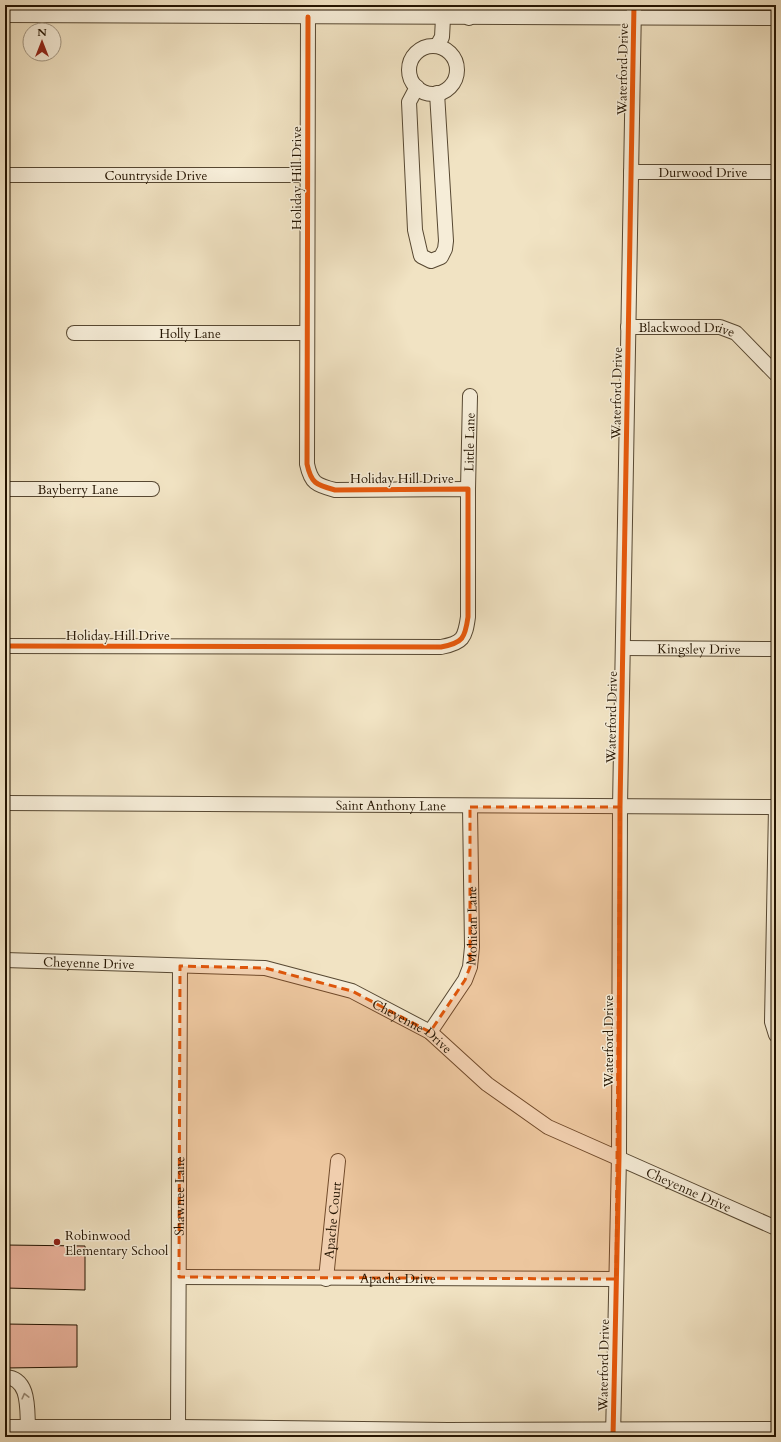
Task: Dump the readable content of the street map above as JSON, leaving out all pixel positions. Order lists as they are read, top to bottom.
{
  "streets": {
    "street": [
      "Waterford Drive",
      "Durwood Drive",
      "Countryside Drive",
      "Holiday Hill Drive",
      "Blackwood Drive",
      "Holly Lane",
      "Little Lane",
      "Bayberry Lane",
      "Kingsley Drive",
      "Saint Anthony Lane",
      "Mohican Lane",
      "Cheyenne Drive",
      "Shawnee Lane",
      "Apache Court",
      "Apache Drive"
    ]
  },
  "crossings": [
    ["Waterford Drive", "Durwood Drive"],
    ["Waterford Drive", "Blackwood Drive"],
    ["Waterford Drive", "Kingsley Drive"],
    ["Waterford Drive", "Saint Anthony Lane"],
    ["Waterford Drive", "Cheyenne Drive"],
    ["Waterford Drive", "Apache Drive"],
    ["Countryside Drive", "Holiday Hill Drive"],
    ["Holiday Hill Drive", "Holly Lane"],
    ["Holiday Hill Drive", "Little Lane"],
    ["Saint Anthony Lane", "Mohican Lane"],
    ["Mohican Lane", "Cheyenne Drive"],
    ["Cheyenne Drive", "Shawnee Lane"],
    ["Shawnee Lane", "Apache Drive"],
    ["Apache Court", "Apache Drive"]
  ],
  "places": ["Robinwood Elementary School"],
  "north": "top"
}
